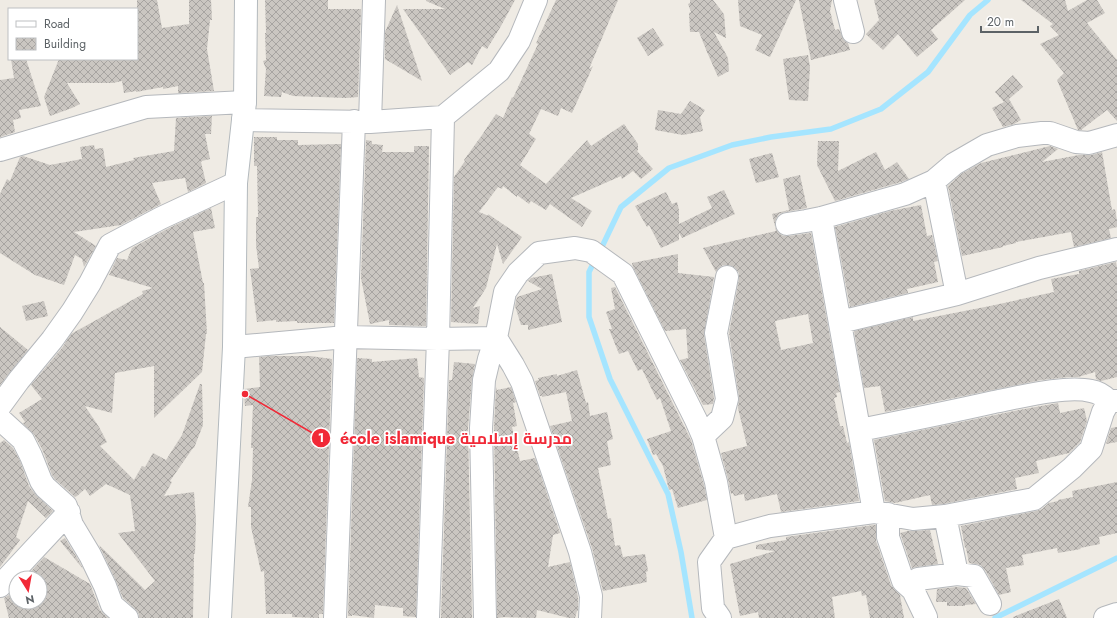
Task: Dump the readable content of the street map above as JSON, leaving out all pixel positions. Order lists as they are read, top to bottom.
{
  "places": ["école islamique مدرسة إسلامية"],
  "legend": ["Road", "Building"],
  "scale_bar": "20 m",
  "north": "bottom"
}
